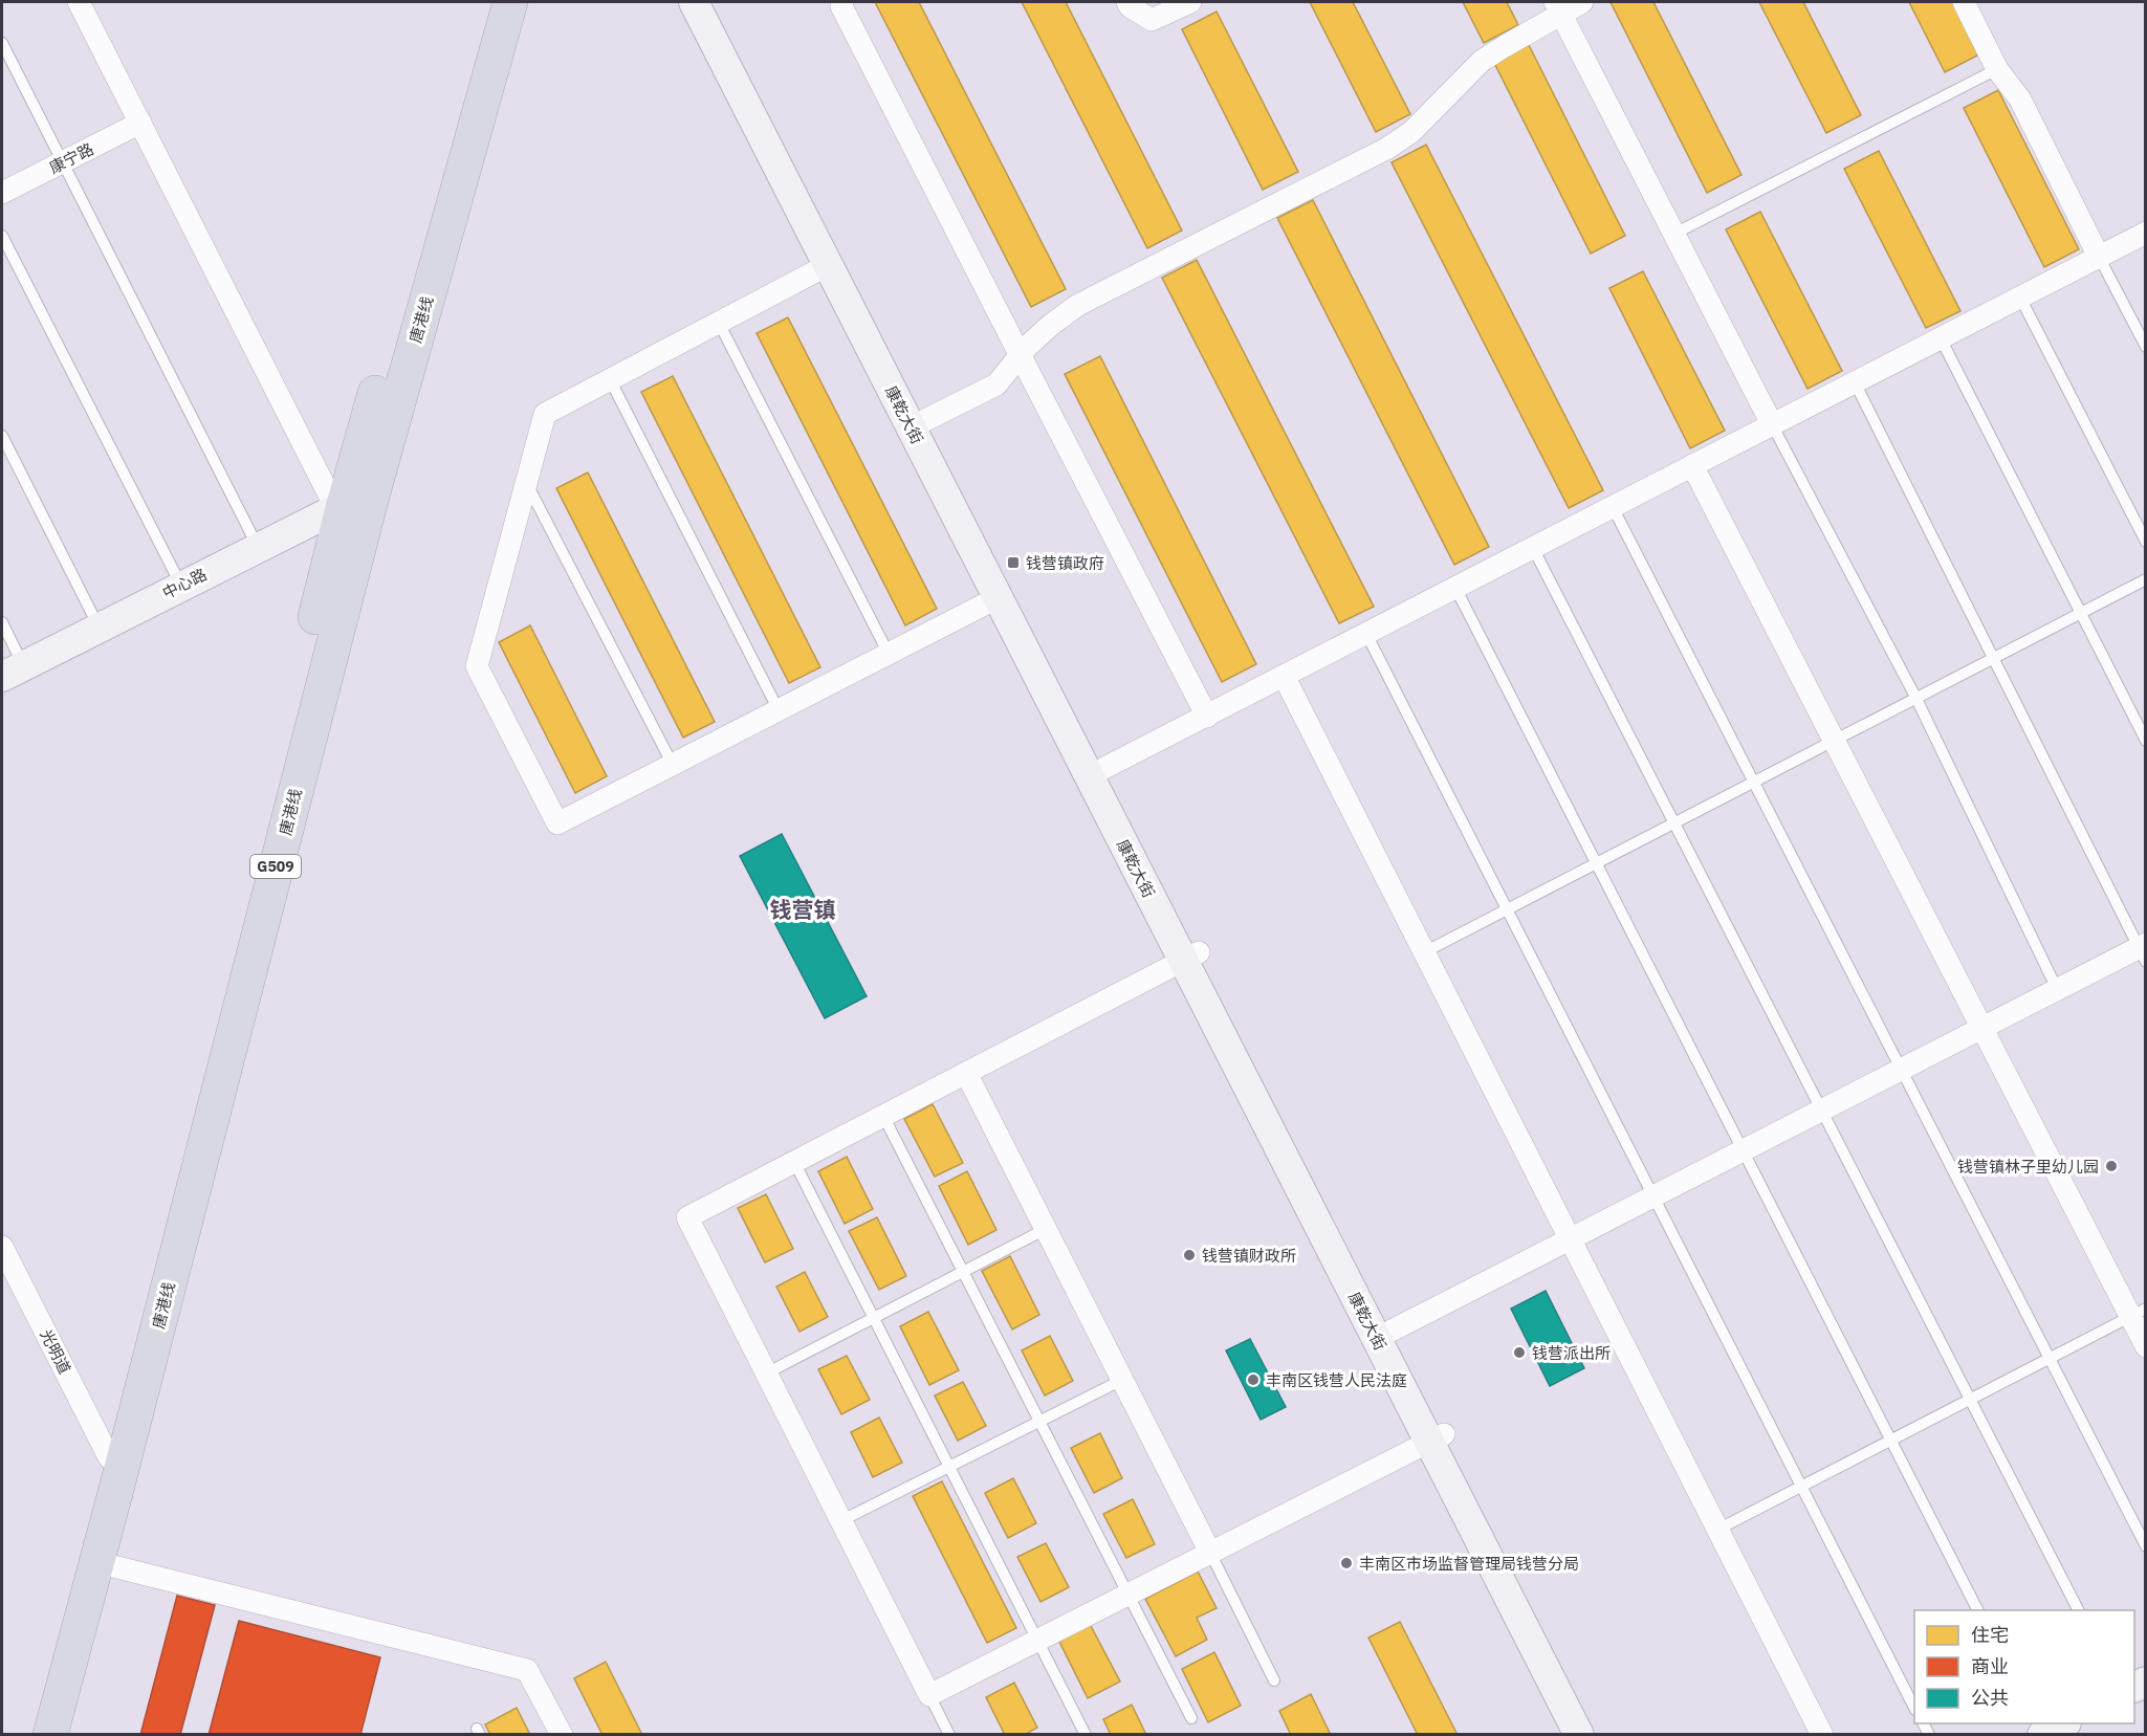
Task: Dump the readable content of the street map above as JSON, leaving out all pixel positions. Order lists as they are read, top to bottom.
{
  "streets": {
    "highway": ["唐港线", "G509"],
    "street": [
      "康宁路",
      "康乾大街",
      "中心路",
      "光明道"
    ]
  },
  "crossings": [
    ["唐港线", "中心路"],
    ["唐港线", "光明道"]
  ],
  "districts": ["钱营镇"],
  "places": {
    "transit": ["钱营镇政府"],
    "other": [
      "钱营镇林子里幼儿园",
      "钱营镇财政所",
      "钱营派出所",
      "丰南区钱营人民法庭",
      "丰南区市场监督管理局钱营分局"
    ]
  },
  "legend": ["住宅", "商业", "公共"]
}
